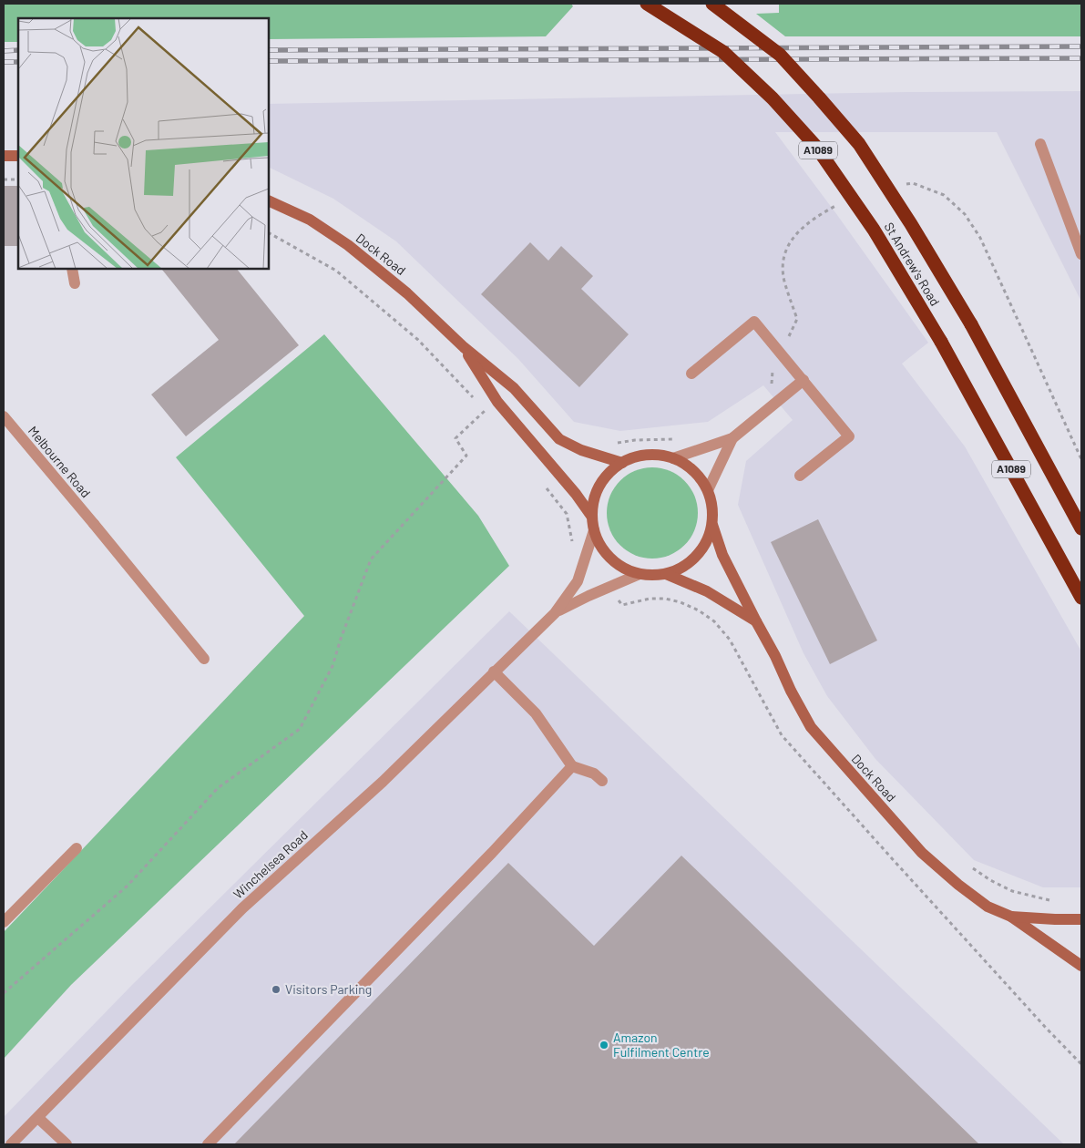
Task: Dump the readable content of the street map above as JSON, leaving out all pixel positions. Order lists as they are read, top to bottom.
{
  "streets": {
    "highway": ["A1089", "St Andrew's Road"],
    "street": ["Dock Road", "Melbourne Road", "Winchelsea Road"]
  },
  "crossings": [
    ["Dock Road", "Winchelsea Road"]
  ],
  "places": ["Visitors Parking", "Amazon Fulfilment Centre"]
}
